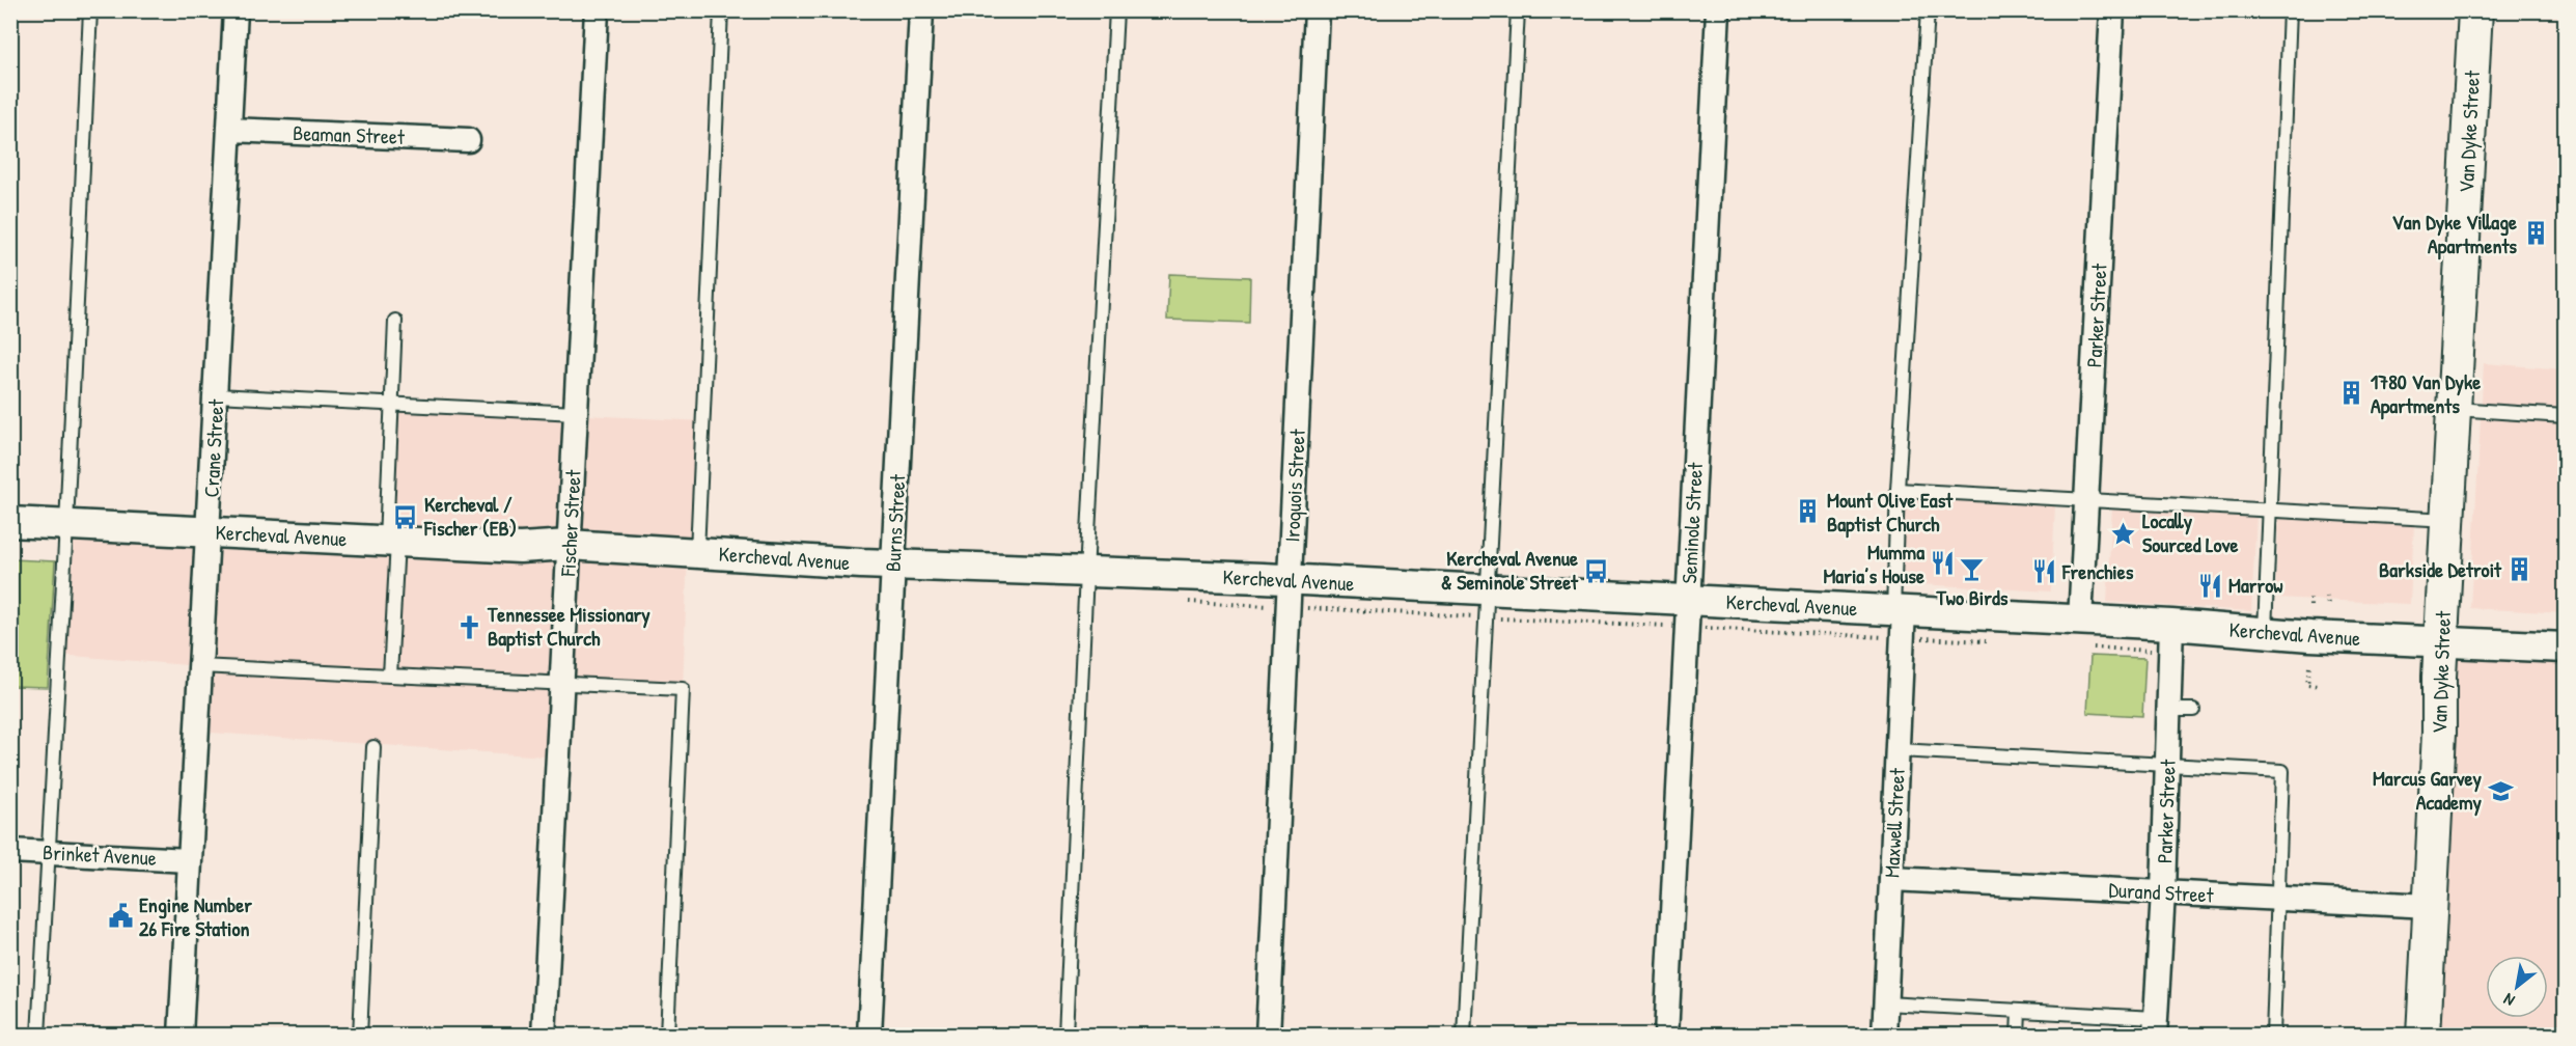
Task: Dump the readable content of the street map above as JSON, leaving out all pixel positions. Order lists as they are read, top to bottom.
{
  "streets": {
    "main road": ["Van Dyke Street"],
    "street": [
      "Beaman Street",
      "Parker Street",
      "Crane Street",
      "Iroquois Street",
      "Fischer Street",
      "Burns Street",
      "Seminole Street",
      "Kercheval Avenue",
      "Maxwell Street",
      "Brinket Avenue",
      "Durand Street"
    ]
  },
  "crossings": [
    ["Van Dyke Street", "Kercheval Avenue"],
    ["Van Dyke Street", "Durand Street"],
    ["Beaman Street", "Crane Street"],
    ["Parker Street", "Kercheval Avenue"],
    ["Parker Street", "Durand Street"],
    ["Crane Street", "Kercheval Avenue"],
    ["Crane Street", "Brinket Avenue"],
    ["Iroquois Street", "Kercheval Avenue"],
    ["Fischer Street", "Kercheval Avenue"],
    ["Burns Street", "Kercheval Avenue"],
    ["Seminole Street", "Kercheval Avenue"],
    ["Kercheval Avenue", "Maxwell Street"],
    ["Maxwell Street", "Durand Street"]
  ],
  "places": {
    "building": [
      "Van Dyke Village Apartments",
      "1780 Van Dyke Apartments",
      "Mount Olive East Baptist Church",
      "Barkside Detroit"
    ],
    "bus stop": ["Kercheval / Fischer (EB)", "Kercheval Avenue & Seminole Street"],
    "place": ["Locally Sourced Love"],
    "restaurant": ["Mumma Maria’s House", "Frenchies", "Marrow"],
    "bar": ["Two Birds"],
    "church": ["Tennessee Missionary Baptist Church"],
    "school or university": ["Marcus Garvey Academy"],
    "public building": ["Engine Number 26 Fire Station"]
  },
  "north": "bottom left"
}
